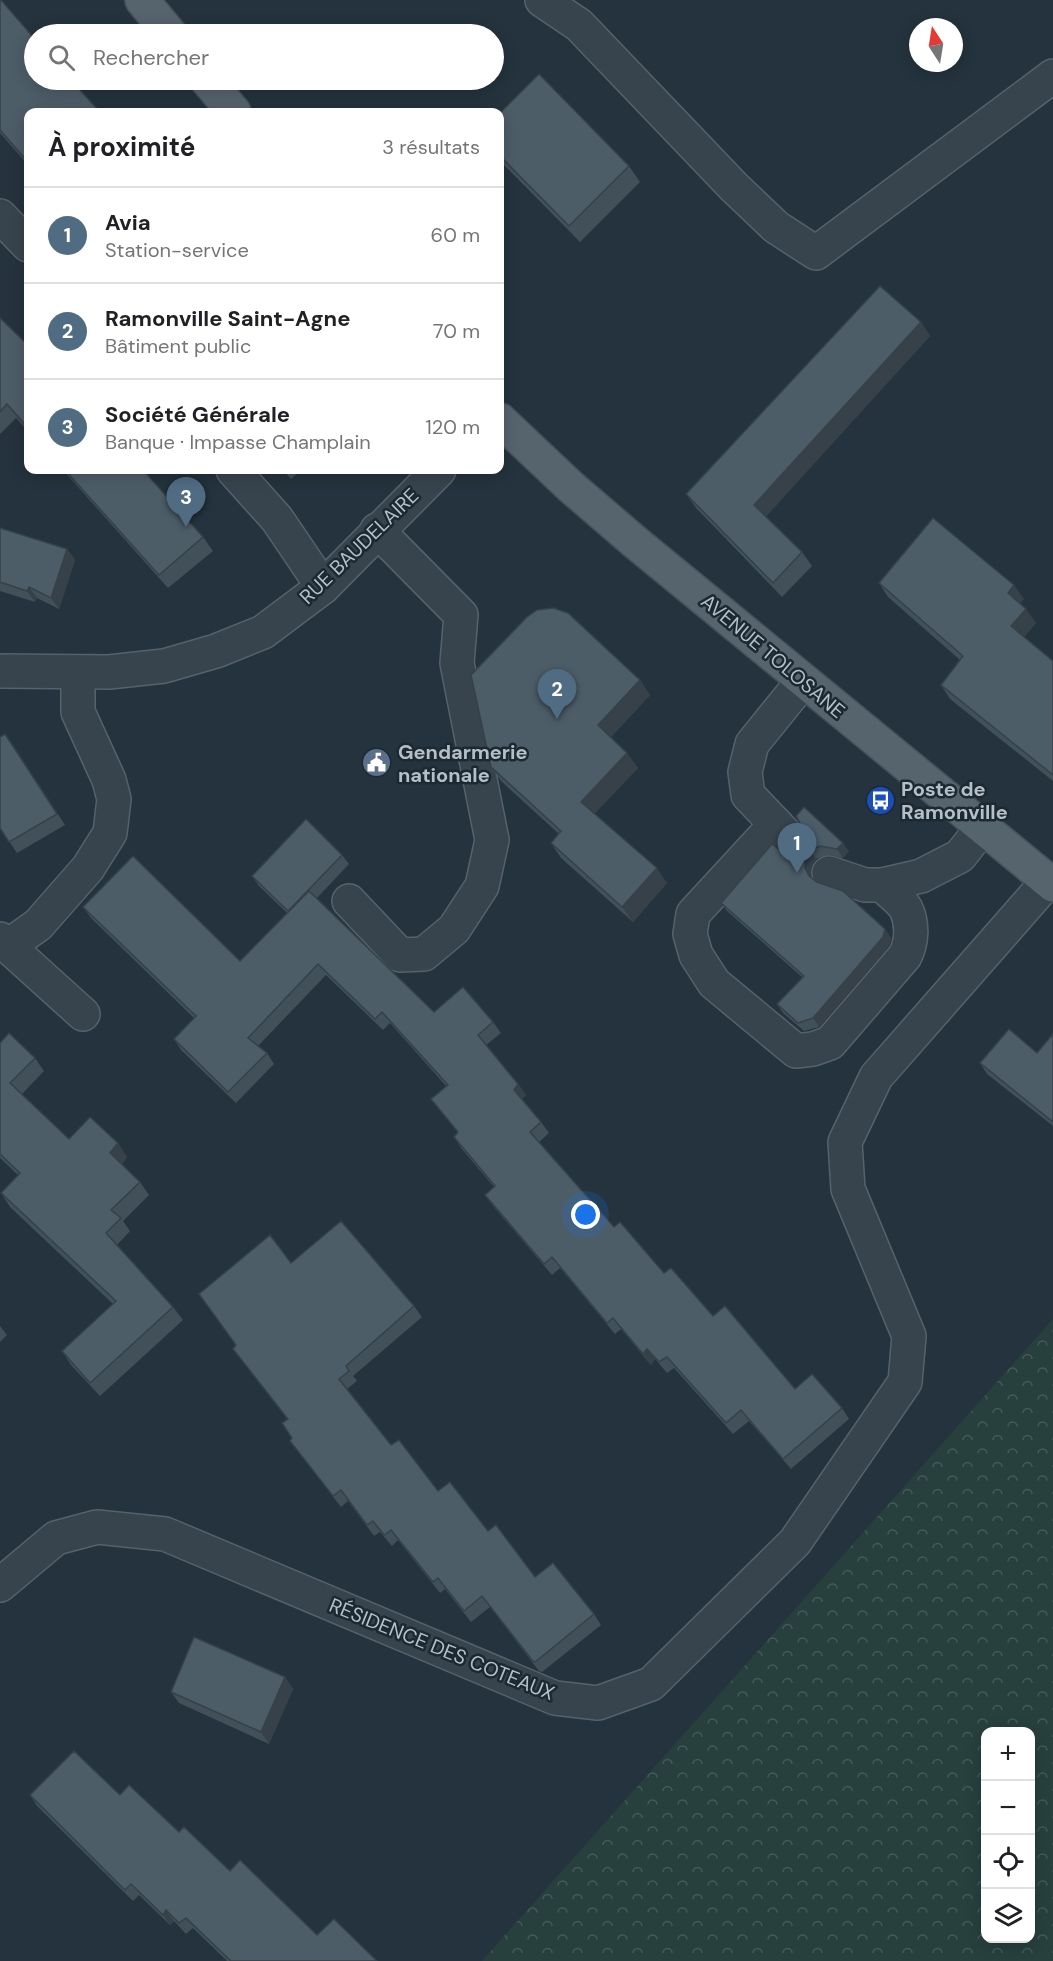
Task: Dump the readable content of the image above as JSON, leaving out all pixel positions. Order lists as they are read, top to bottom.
{
  "streets": {
    "main road": ["AVENUE TOLOSANE"],
    "street": ["RUE BAUDELAIRE", "RÉSIDENCE DES COTEAUX"]
  },
  "crossings": [
    ["AVENUE TOLOSANE", "RÉSIDENCE DES COTEAUX"]
  ],
  "places": {
    "public building": ["Gendarmerie nationale"],
    "bus stop": ["Poste de Ramonville"]
  },
  "north": "top",
  "page": {
    "search": "Rechercher",
    "heading": ["À proximité", "3 résultats"],
    "list": [
      {
        "mark": "1",
        "name": "Avia",
        "note": "Station-service",
        "value": "60 m"
      },
      {
        "mark": "2",
        "name": "Ramonville Saint-Agne",
        "note": "Bâtiment public",
        "value": "70 m"
      },
      {
        "mark": "3",
        "name": "Société Générale",
        "note": "Banque · Impasse Champlain",
        "value": "120 m"
      }
    ],
    "pins": ["3", "2", "1"],
    "map_buttons": ["+", "−"]
  }
}
